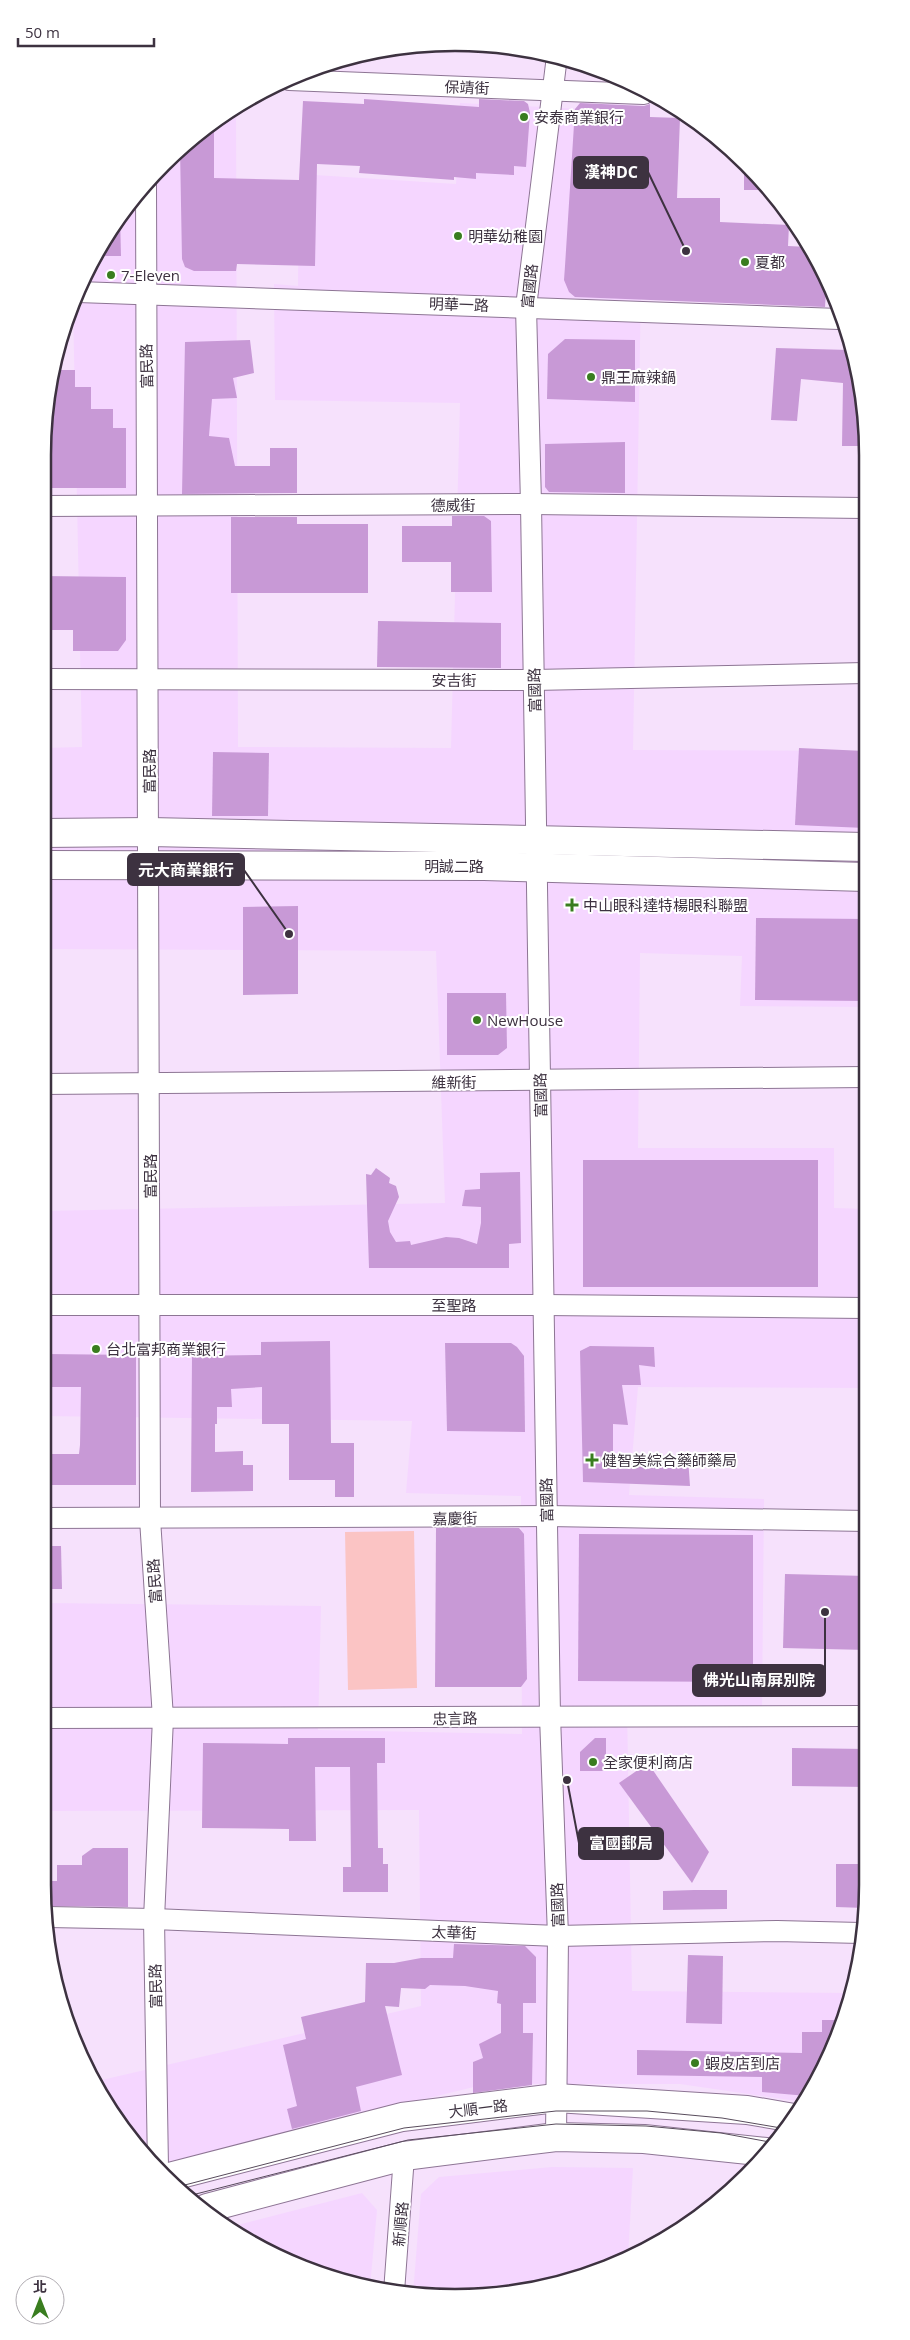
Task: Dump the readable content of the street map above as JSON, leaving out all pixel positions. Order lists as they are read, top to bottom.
{
  "streets": {
    "street": [
      "保靖街",
      "富國路",
      "明華一路",
      "富民路",
      "德威街",
      "安吉街",
      "明誠二路",
      "維新街",
      "至聖路",
      "嘉慶街",
      "忠言路",
      "太華街",
      "大順一路",
      "新順路"
    ]
  },
  "crossings": [
    ["保靖街", "富國路"],
    ["富國路", "明華一路"],
    ["富國路", "德威街"],
    ["富國路", "安吉街"],
    ["富國路", "明誠二路"],
    ["富國路", "維新街"],
    ["富國路", "至聖路"],
    ["富國路", "嘉慶街"],
    ["富國路", "忠言路"],
    ["富國路", "太華街"],
    ["富國路", "大順一路"],
    ["明華一路", "富民路"],
    ["富民路", "德威街"],
    ["富民路", "安吉街"],
    ["富民路", "明誠二路"],
    ["富民路", "維新街"],
    ["富民路", "至聖路"],
    ["富民路", "嘉慶街"],
    ["富民路", "忠言路"],
    ["富民路", "太華街"]
  ],
  "places": {
    "other": [
      "安泰商業銀行",
      "明華幼稚園",
      "漢神DC",
      "夏都",
      "7-Eleven",
      "鼎王麻辣鍋",
      "元大商業銀行",
      "NewHouse",
      "台北富邦商業銀行",
      "佛光山南屏別院",
      "全家便利商店",
      "富國郵局",
      "蝦皮店到店"
    ],
    "health": ["中山眼科達特楊眼科聯盟", "健智美綜合藥師藥局"]
  },
  "scale_bar": "50 m",
  "north": "top"
}
